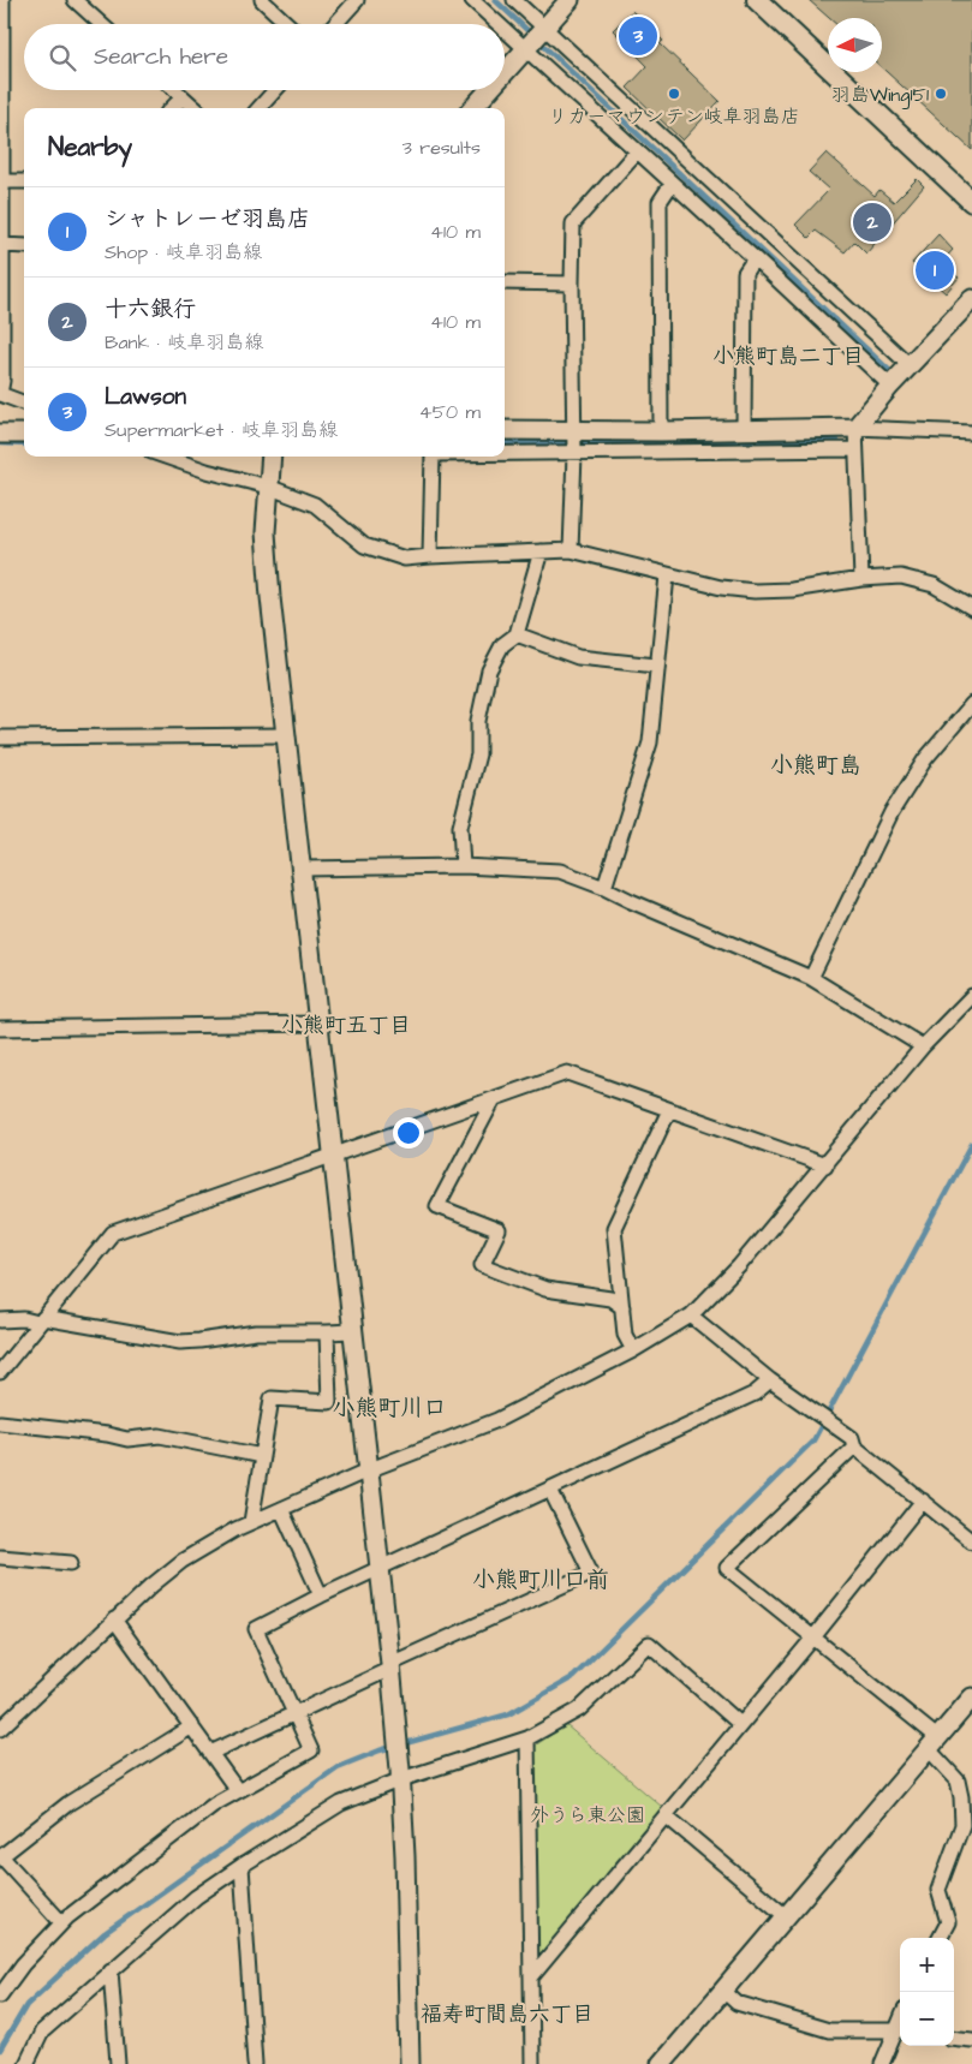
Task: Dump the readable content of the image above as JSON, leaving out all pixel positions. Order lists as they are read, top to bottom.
{
  "districts": [
    "小熊町島二丁目",
    "小熊町島",
    "小熊町五丁目",
    "小熊町川口",
    "小熊町川口前",
    "福寿町間島六丁目"
  ],
  "parks": ["外うら東公園"],
  "places": ["リカーマウンテン岐阜羽島店", "羽島Wing151"],
  "north": "left",
  "page": {
    "pins": ["3", "2", "1"],
    "search": "Search here",
    "heading": ["Nearby", "3 results"],
    "list": [
      {
        "mark": "1",
        "name": "シャトレーゼ羽島店",
        "note": "Shop · 岐阜羽島線",
        "value": "410 m"
      },
      {
        "mark": "2",
        "name": "十六銀行",
        "note": "Bank · 岐阜羽島線",
        "value": "410 m"
      },
      {
        "mark": "3",
        "name": "Lawson",
        "note": "Supermarket · 岐阜羽島線",
        "value": "450 m"
      }
    ],
    "map_buttons": ["+", "−"]
  }
}
